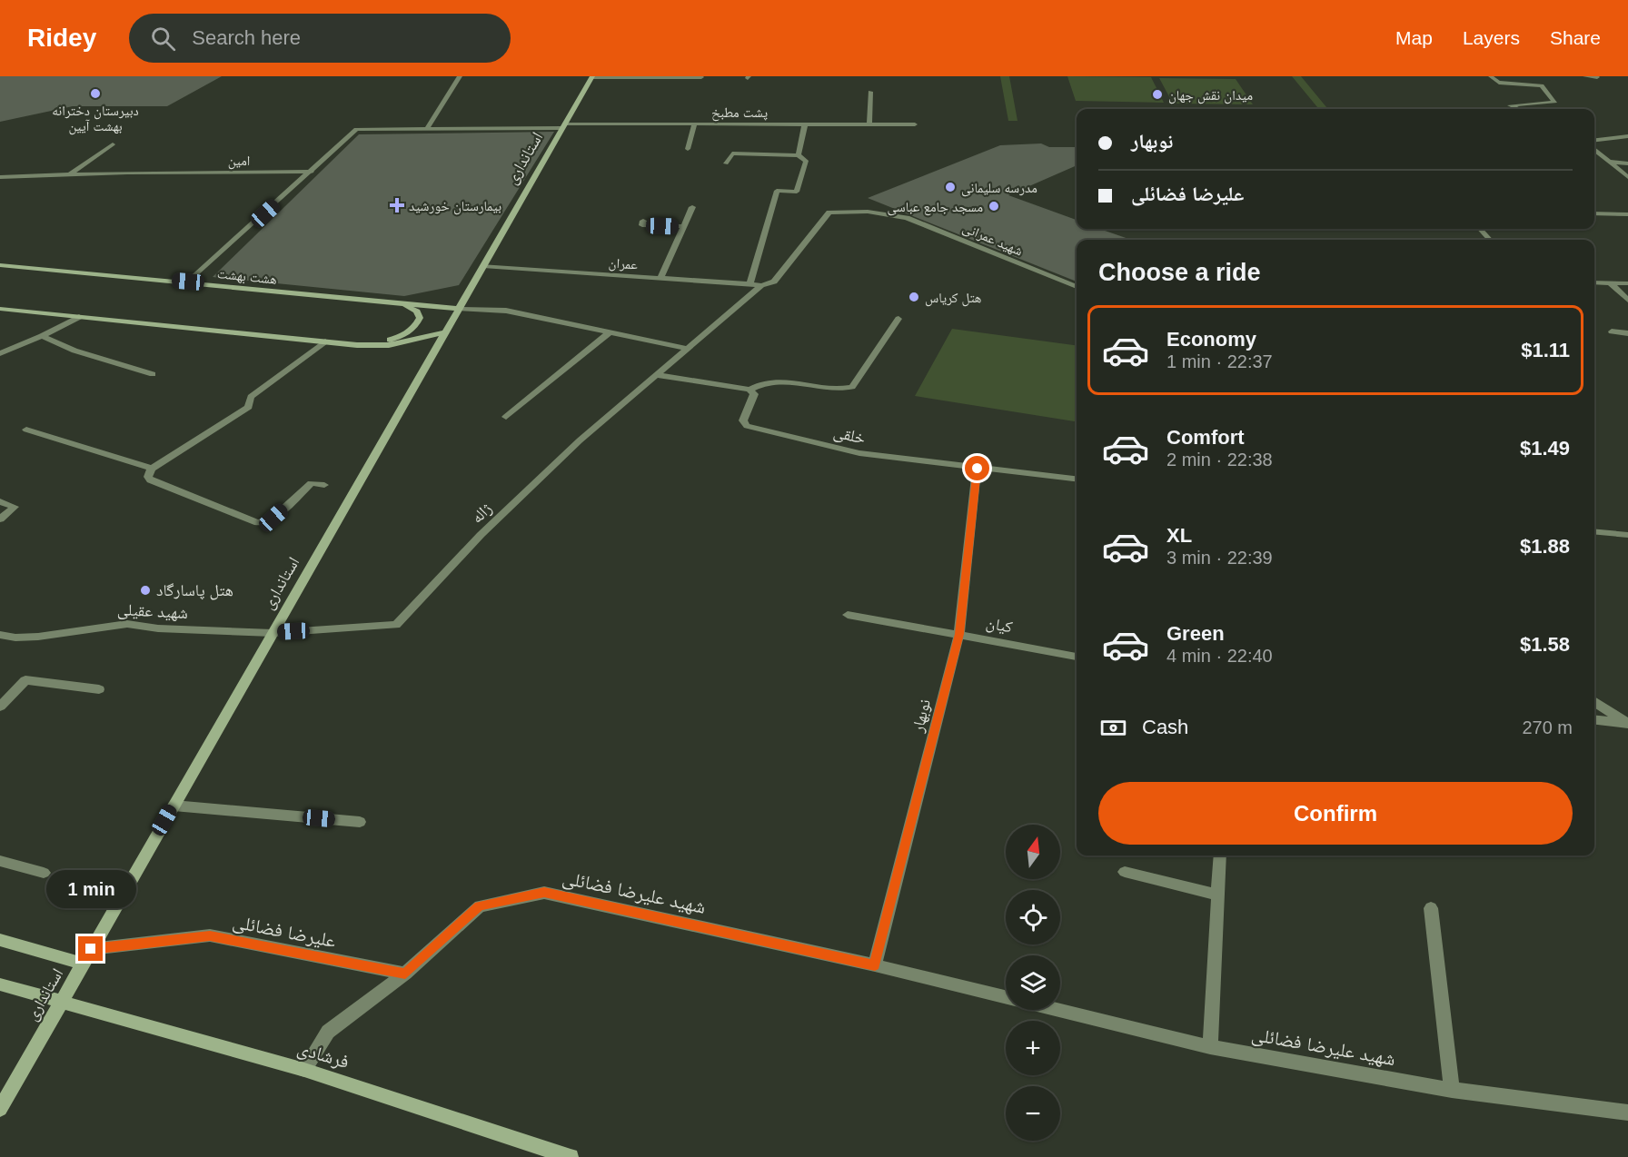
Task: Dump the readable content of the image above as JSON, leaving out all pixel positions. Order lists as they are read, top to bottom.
{
  "streets": {
    "main road": ["استانداری", "هشت بهشت", "فرشادی"],
    "street": [
      "پشت مطبخ",
      "امین",
      "شهید عمرانی",
      "عمران",
      "خلقی",
      "ژاله",
      "شهید عقیلی",
      "کیان",
      "نوبهار",
      "شهید علیرضا فضائلی",
      "علیرضا فضائلی"
    ]
  },
  "crossings": [
    ["پشت مطبخ", "استانداری"],
    ["پشت مطبخ", "امین"],
    ["استانداری", "عمران"],
    ["استانداری", "هشت بهشت"],
    ["استانداری", "ژاله"],
    ["استانداری", "شهید عقیلی"],
    ["استانداری", "علیرضا فضائلی"],
    ["استانداری", "فرشادی"],
    ["شهید عمرانی", "ژاله"],
    ["عمران", "ژاله"],
    ["خلقی", "نوبهار"],
    ["ژاله", "شهید عقیلی"],
    ["کیان", "نوبهار"],
    ["نوبهار", "شهید علیرضا فضائلی"],
    ["شهید علیرضا فضائلی", "علیرضا فضائلی"],
    ["شهید علیرضا فضائلی", "فرشادی"]
  ],
  "places": {
    "other": [
      "دبیرستان دخترانه بهشت آیین",
      "میدان نقش جهان",
      "مدرسه سلیمانی",
      "مسجد جامع عباسی",
      "هتل کریاس",
      "هتل پاسارگاد"
    ],
    "health": ["بیمارستان خورشید"]
  },
  "north": "top",
  "page": {
    "header": "Ridey",
    "search": "Search here",
    "nav": ["Map", "Layers", "Share"],
    "banner": ["نوبهار", "علیرضا فضائلی"],
    "heading": "Choose a ride",
    "list": [
      {
        "name": "Economy",
        "note": "1 min · 22:37",
        "value": "$1.11"
      },
      {
        "name": "Comfort",
        "note": "2 min · 22:38",
        "value": "$1.49"
      },
      {
        "name": "XL",
        "note": "3 min · 22:39",
        "value": "$1.88"
      },
      {
        "name": "Green",
        "note": "4 min · 22:40",
        "value": "$1.58"
      }
    ],
    "pay": ["Cash", "270 m"],
    "buttons": "Confirm",
    "map_buttons": ["+", "−"],
    "bubble": "1 min"
  }
}
